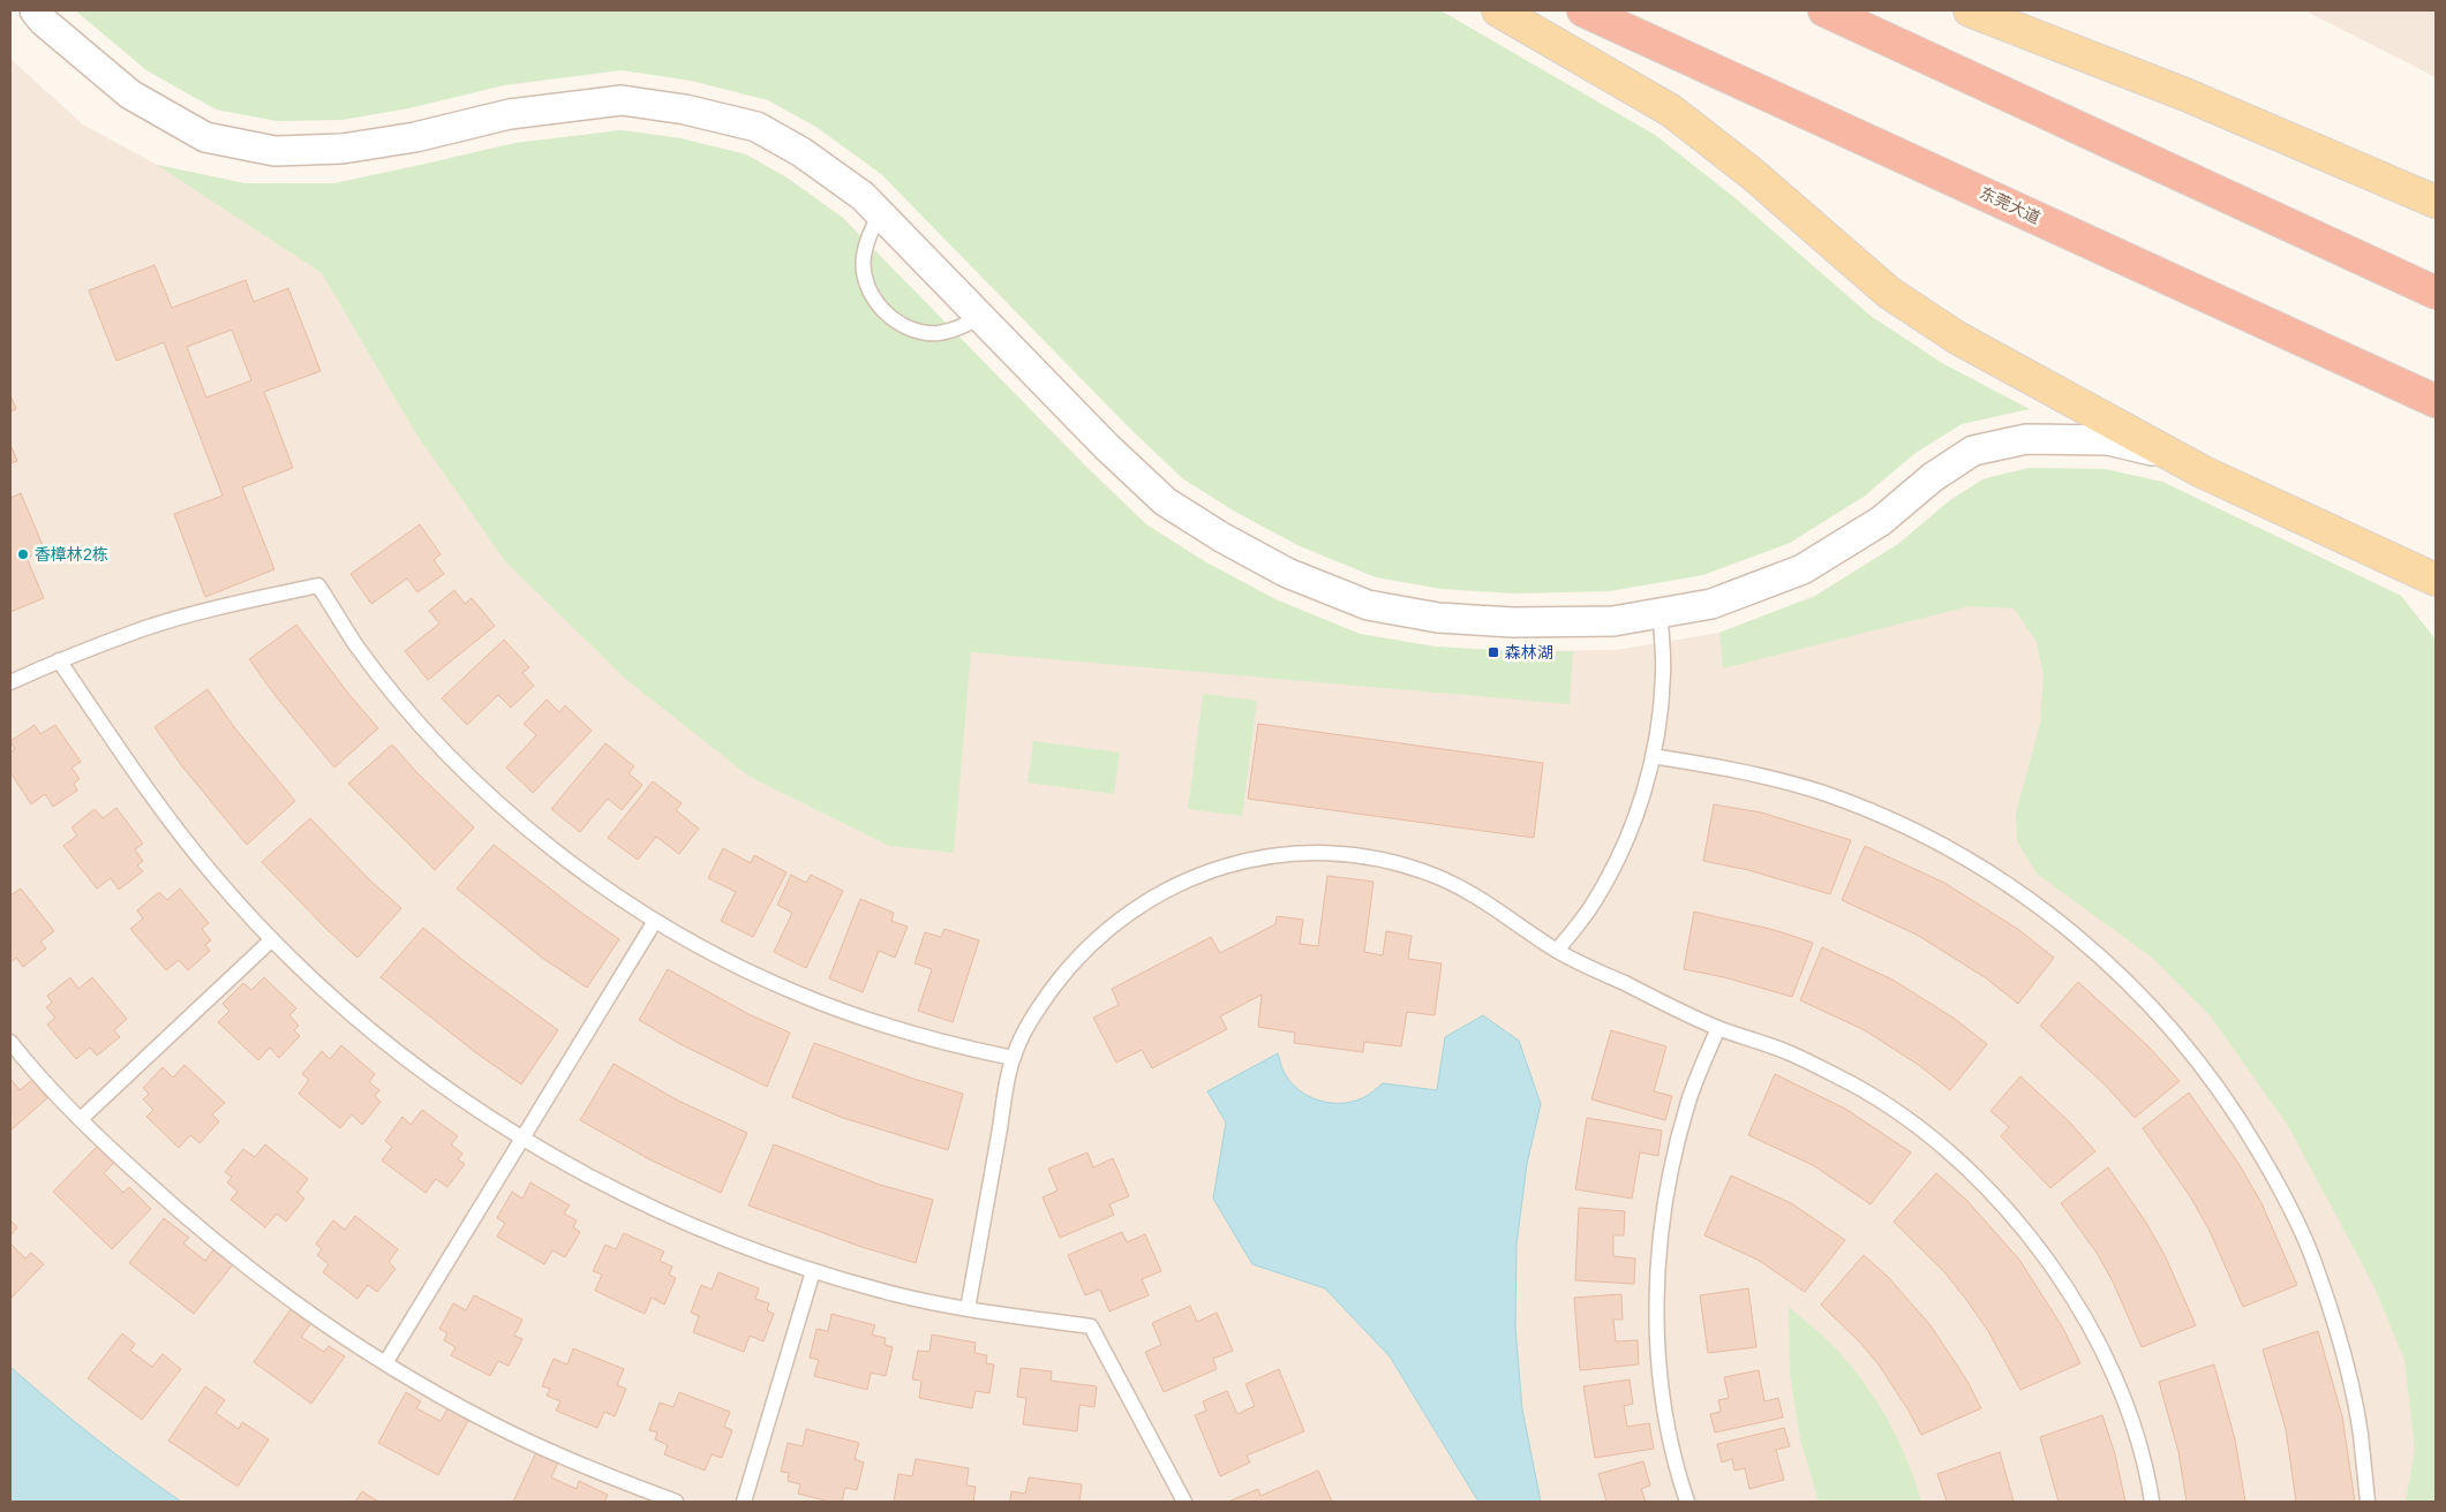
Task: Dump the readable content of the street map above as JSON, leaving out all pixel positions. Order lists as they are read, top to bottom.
{
  "streets": {
    "highway": ["东莞大道"]
  },
  "places": {
    "other": ["香樟林2栋"],
    "transit": ["森林湖"]
  }
}
